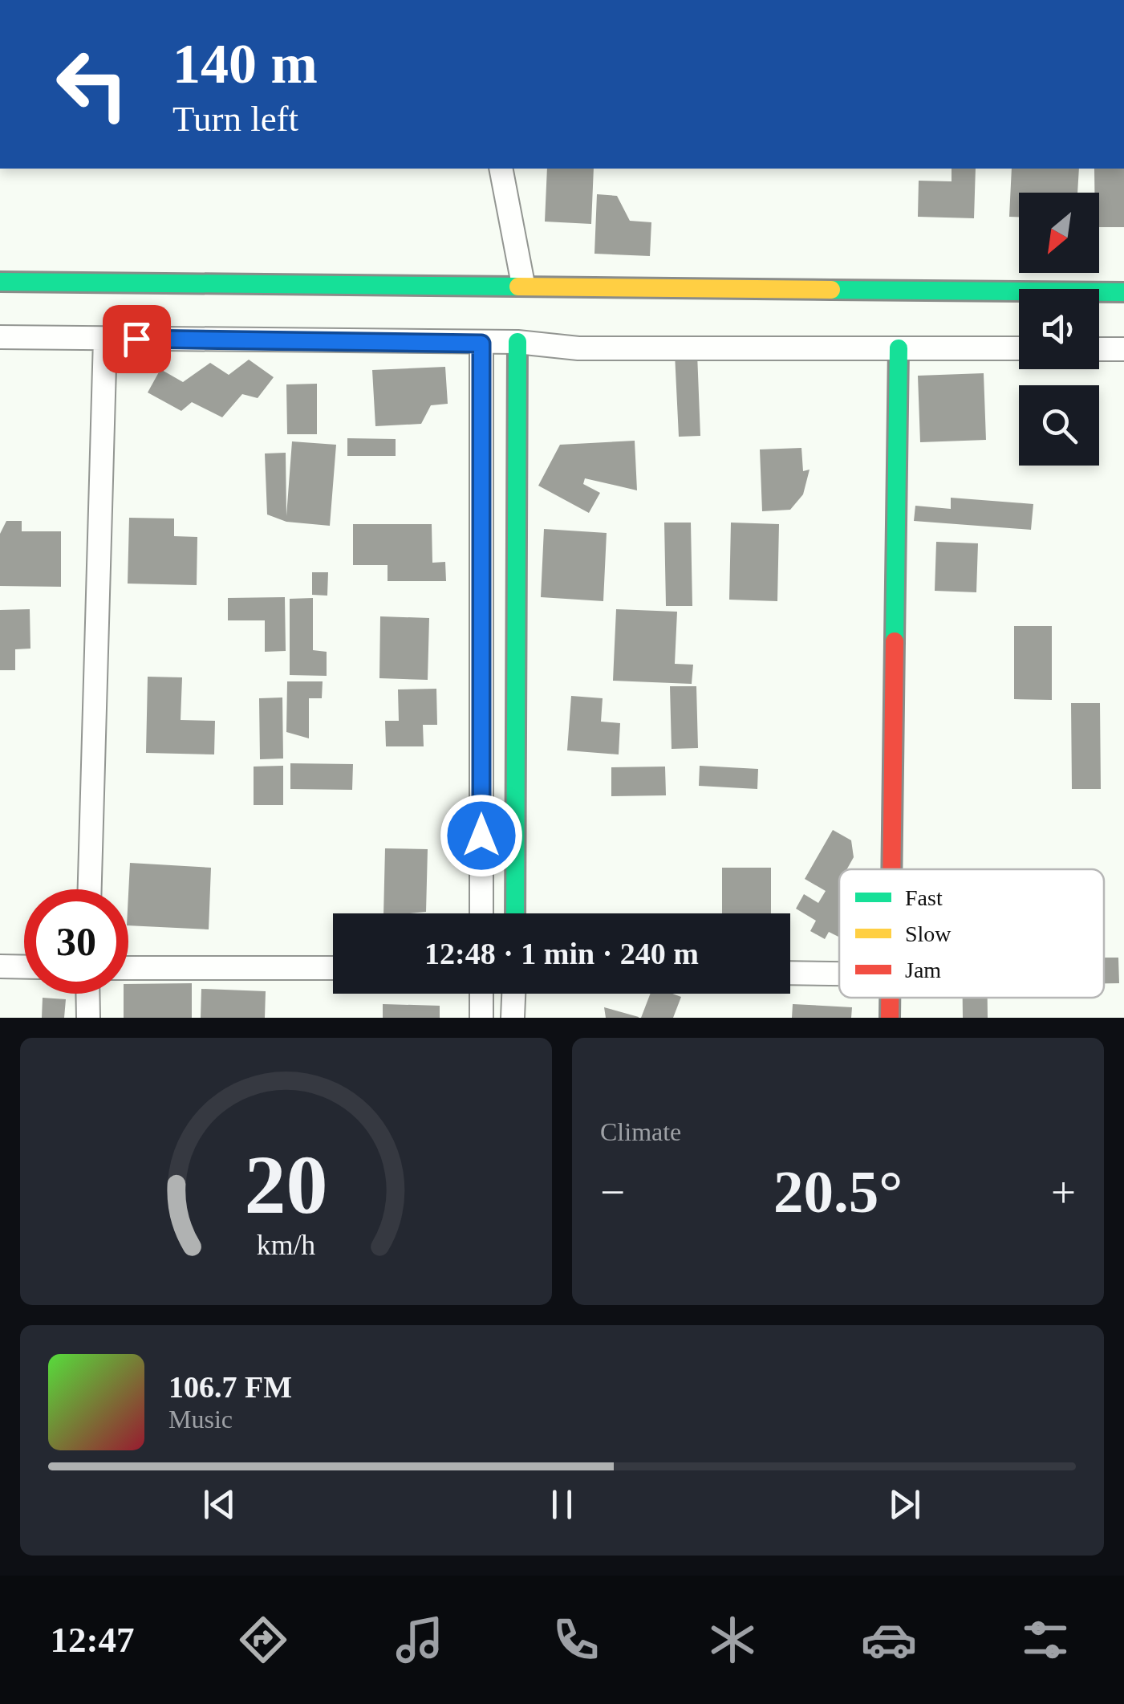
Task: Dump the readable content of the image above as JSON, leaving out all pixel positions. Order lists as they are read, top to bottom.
{
  "legend": ["Fast", "Slow", "Jam"],
  "north": "bottom left",
  "page": {
    "turn": ["140 m", "Turn left"],
    "limit": "30",
    "trip": "12:48 · 1 min · 240 m",
    "tile": "Climate",
    "heat": ["−", "20.5°", "+"],
    "song": ["106.7 FM", "Music"],
    "tabs": "12:47",
    "gauge": ["20", "km/h"]
  }
}
